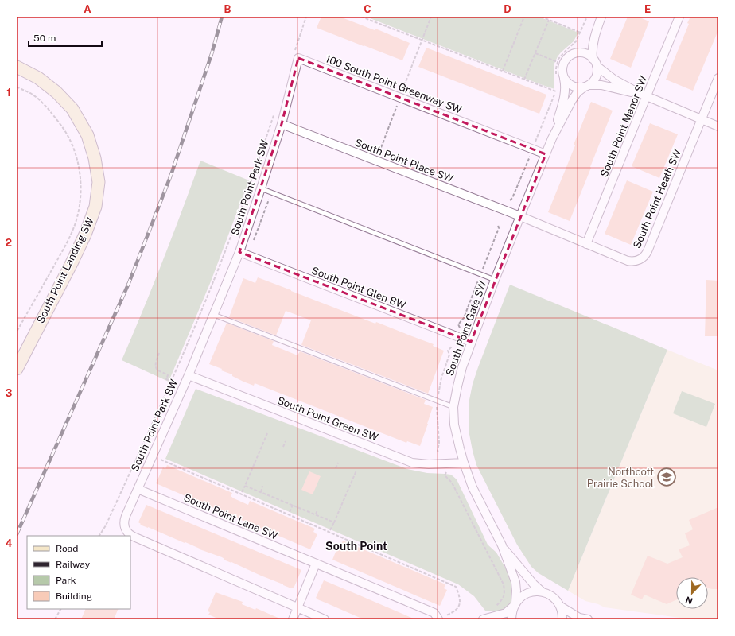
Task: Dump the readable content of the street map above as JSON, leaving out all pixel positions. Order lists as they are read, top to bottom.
{
  "streets": {
    "main road": ["South Point Landing SW"],
    "street": [
      "100 South Point Greenway SW",
      "South Point Manor SW",
      "South Point Place SW",
      "South Point Park SW",
      "South Point Heath SW",
      "South Point Glen SW",
      "South Point Gate SW",
      "South Point Green SW",
      "South Point Lane SW"
    ]
  },
  "crossings": [
    ["100 South Point Greenway SW", "South Point Place SW"],
    ["100 South Point Greenway SW", "South Point Park SW"],
    ["100 South Point Greenway SW", "South Point Gate SW"],
    ["South Point Manor SW", "South Point Heath SW"],
    ["South Point Place SW", "South Point Park SW"],
    ["South Point Place SW", "South Point Heath SW"],
    ["South Point Place SW", "South Point Gate SW"],
    ["South Point Park SW", "South Point Glen SW"],
    ["South Point Park SW", "South Point Green SW"],
    ["South Point Park SW", "South Point Lane SW"],
    ["South Point Heath SW", "South Point Gate SW"],
    ["South Point Glen SW", "South Point Gate SW"],
    ["South Point Gate SW", "South Point Green SW"]
  ],
  "districts": ["South Point"],
  "places": {
    "school or university": ["Northcott Prairie School"]
  },
  "legend": [
    "Road",
    "Railway",
    "Park",
    "Building"
  ],
  "scale_bar": "50 m",
  "north": "bottom",
  "grid": {
    "columns": [
      "A",
      "B",
      "C",
      "D",
      "E"
    ],
    "rows": [
      "1",
      "2",
      "3",
      "4"
    ]
  }
}
